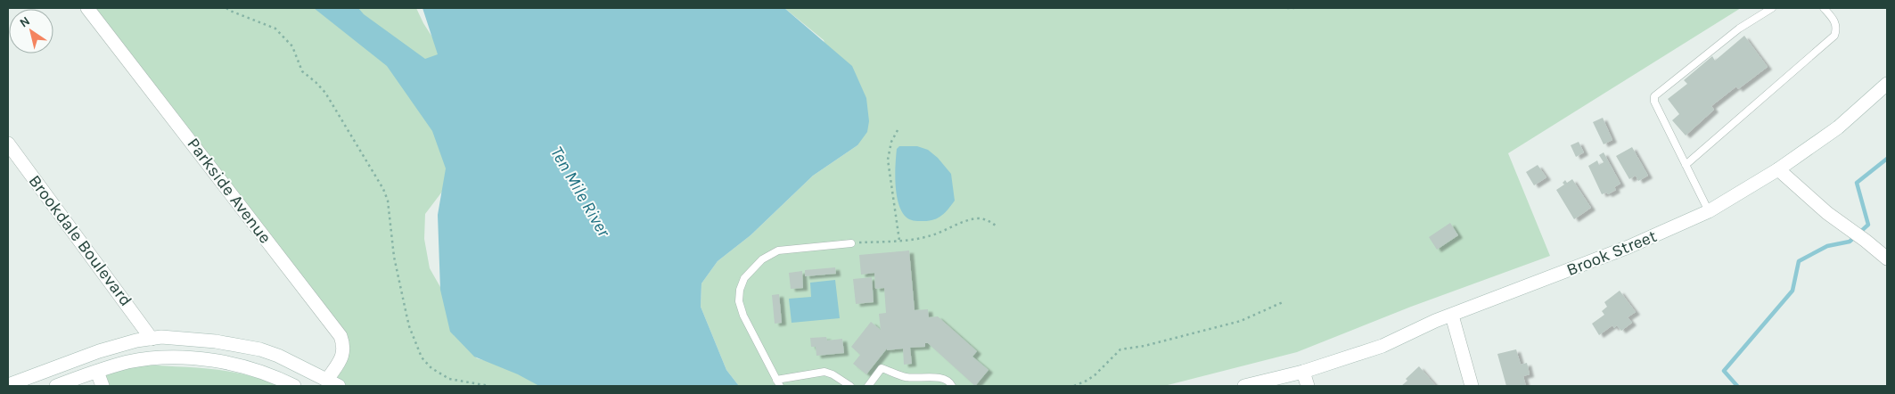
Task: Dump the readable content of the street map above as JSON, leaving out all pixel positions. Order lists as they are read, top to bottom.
{
  "streets": {
    "main road": ["Parkside Avenue", "Brookdale Boulevard", "Brook Street"]
  },
  "water": ["Ten Mile River"],
  "north": "top left"
}
